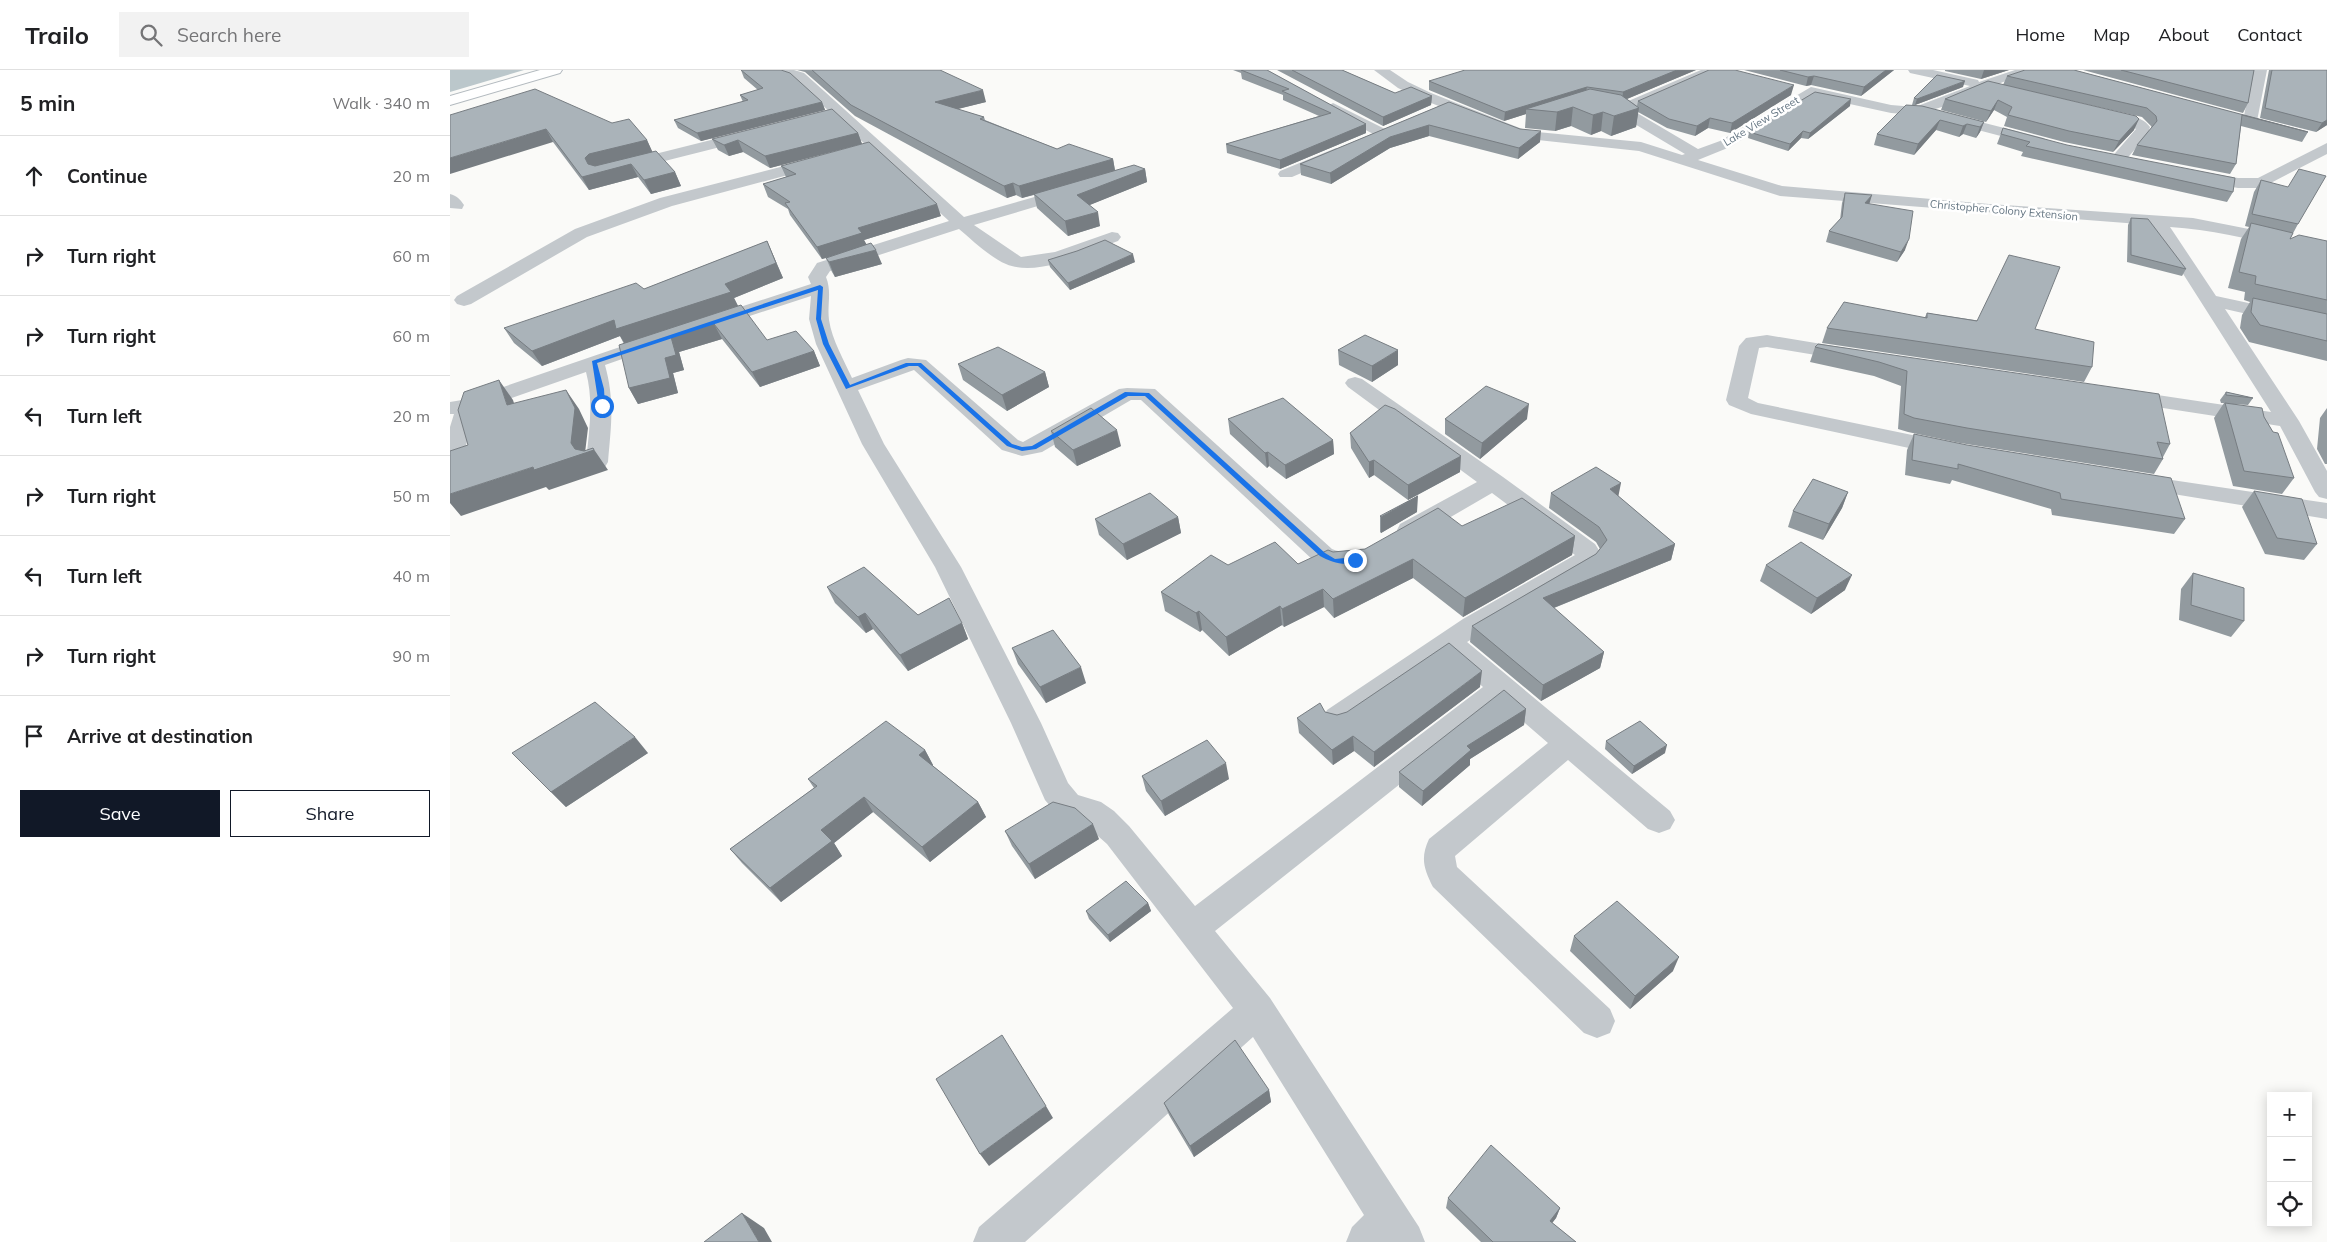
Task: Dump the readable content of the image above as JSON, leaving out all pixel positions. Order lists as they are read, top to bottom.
{
  "streets": {
    "street": ["Lake View Street", "Christopher Colony Extension"]
  },
  "crossings": [
    ["Lake View Street", "Christopher Colony Extension"]
  ],
  "page": {
    "header": "Trailo",
    "search": "Search here",
    "nav": [
      "Home",
      "Map",
      "About",
      "Contact"
    ],
    "heading": ["5 min", "Walk · 340 m"],
    "list": [
      ["Continue", "20 m"],
      ["Turn right", "60 m"],
      ["Turn right", "60 m"],
      ["Turn left", "20 m"],
      ["Turn right", "50 m"],
      ["Turn left", "40 m"],
      ["Turn right", "90 m"],
      "Arrive at destination"
    ],
    "buttons": ["Save", "Share"],
    "map_buttons": ["+", "−"]
  }
}
